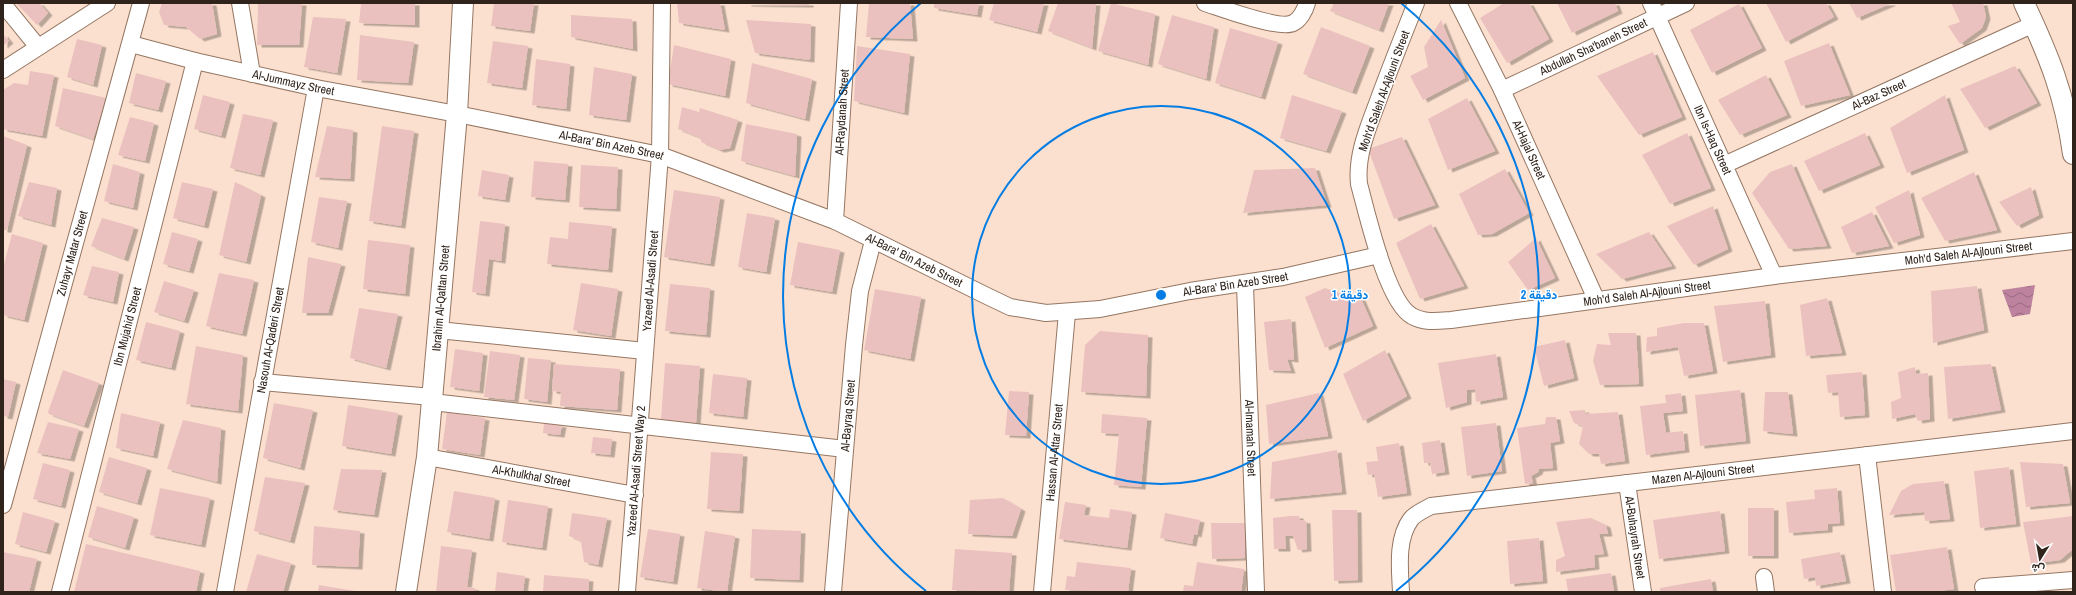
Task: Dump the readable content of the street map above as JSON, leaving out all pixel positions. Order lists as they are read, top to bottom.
{
  "streets": {
    "street": [
      "Abdullah Sha'baneh Street",
      "Al-Jummayz Street",
      "Moh'd Saleh Al-Ajlouni Street",
      "Al-Baz Street",
      "Al-Raydanah Street",
      "Ibn Is-Haq Street",
      "Al-Bara' Bin Azeb Street",
      "Al-Hajal Street",
      "Zuhayr Matar Street",
      "Yazeed Al-Asadi Street",
      "Ibrahim Al-Qattan Street",
      "Ibn Mujahid Street",
      "Nasouh Al-Qaderi Street",
      "Al-Bayraq Street",
      "Al-Imamah Street",
      "Hassan Al-Attar Street",
      "Yazeed Al-Asadi Street Way 2",
      "Mazen Al-Ajlouni Street",
      "Al-Khulkhal Street",
      "Al-Buhayrah Street"
    ]
  },
  "crossings": [
    ["Abdullah Sha'baneh Street", "Ibn Is-Haq Street"],
    ["Abdullah Sha'baneh Street", "Al-Hajal Street"],
    ["Al-Jummayz Street", "Al-Bara' Bin Azeb Street"],
    ["Al-Jummayz Street", "Zuhayr Matar Street"],
    ["Al-Jummayz Street", "Ibrahim Al-Qattan Street"],
    ["Al-Jummayz Street", "Ibn Mujahid Street"],
    ["Al-Jummayz Street", "Nasouh Al-Qaderi Street"],
    ["Moh'd Saleh Al-Ajlouni Street", "Ibn Is-Haq Street"],
    ["Moh'd Saleh Al-Ajlouni Street", "Al-Bara' Bin Azeb Street"],
    ["Moh'd Saleh Al-Ajlouni Street", "Al-Hajal Street"],
    ["Al-Baz Street", "Ibn Is-Haq Street"],
    ["Al-Raydanah Street", "Al-Bara' Bin Azeb Street"],
    ["Al-Bara' Bin Azeb Street", "Yazeed Al-Asadi Street"],
    ["Al-Bara' Bin Azeb Street", "Ibrahim Al-Qattan Street"],
    ["Al-Bara' Bin Azeb Street", "Al-Bayraq Street"],
    ["Al-Bara' Bin Azeb Street", "Al-Imamah Street"],
    ["Al-Bara' Bin Azeb Street", "Hassan Al-Attar Street"],
    ["Yazeed Al-Asadi Street", "Yazeed Al-Asadi Street Way 2"],
    ["Ibrahim Al-Qattan Street", "Al-Khulkhal Street"],
    ["Yazeed Al-Asadi Street Way 2", "Al-Khulkhal Street"],
    ["Mazen Al-Ajlouni Street", "Al-Buhayrah Street"]
  ],
  "north": "bottom",
  "rings": ["1 دقيقة", "2 دقيقة"]
}
